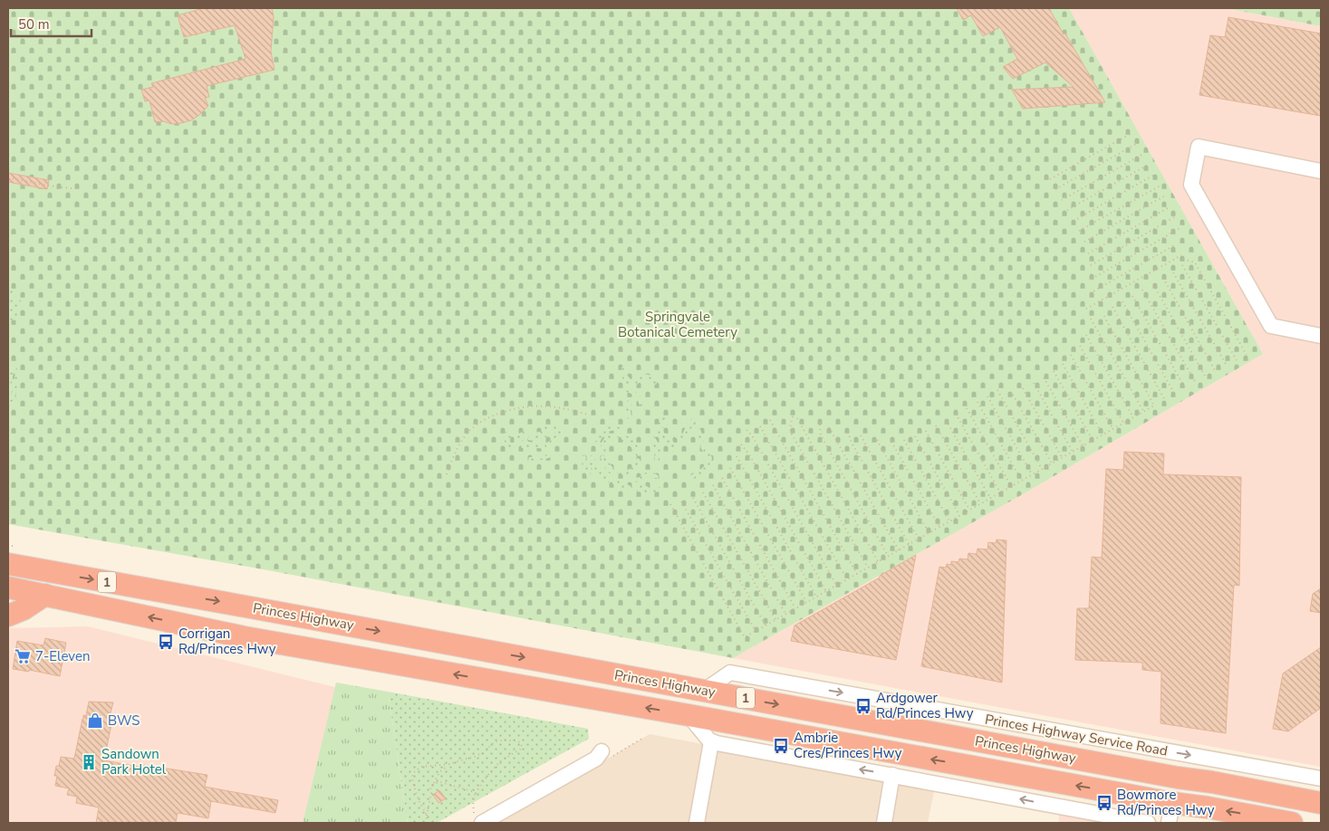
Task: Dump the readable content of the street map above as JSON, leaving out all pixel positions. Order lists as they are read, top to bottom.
{
  "streets": {
    "highway": ["1", "Princes Highway"],
    "street": ["Princes Highway Service Road"]
  },
  "crossings": [
    ["Princes Highway", "Princes Highway Service Road"]
  ],
  "parks": ["Springvale Botanical Cemetery"],
  "places": {
    "bus stop": [
      "Corrigan Rd/Princes Hwy",
      "Ardgower Rd/Princes Hwy",
      "Ambrie Cres/Princes Hwy",
      "Bowmore Rd/Princes Hwy"
    ],
    "supermarket": ["7-Eleven"],
    "shop": ["BWS"],
    "building": ["Sandown Park Hotel"]
  },
  "scale_bar": "50 m"
}
